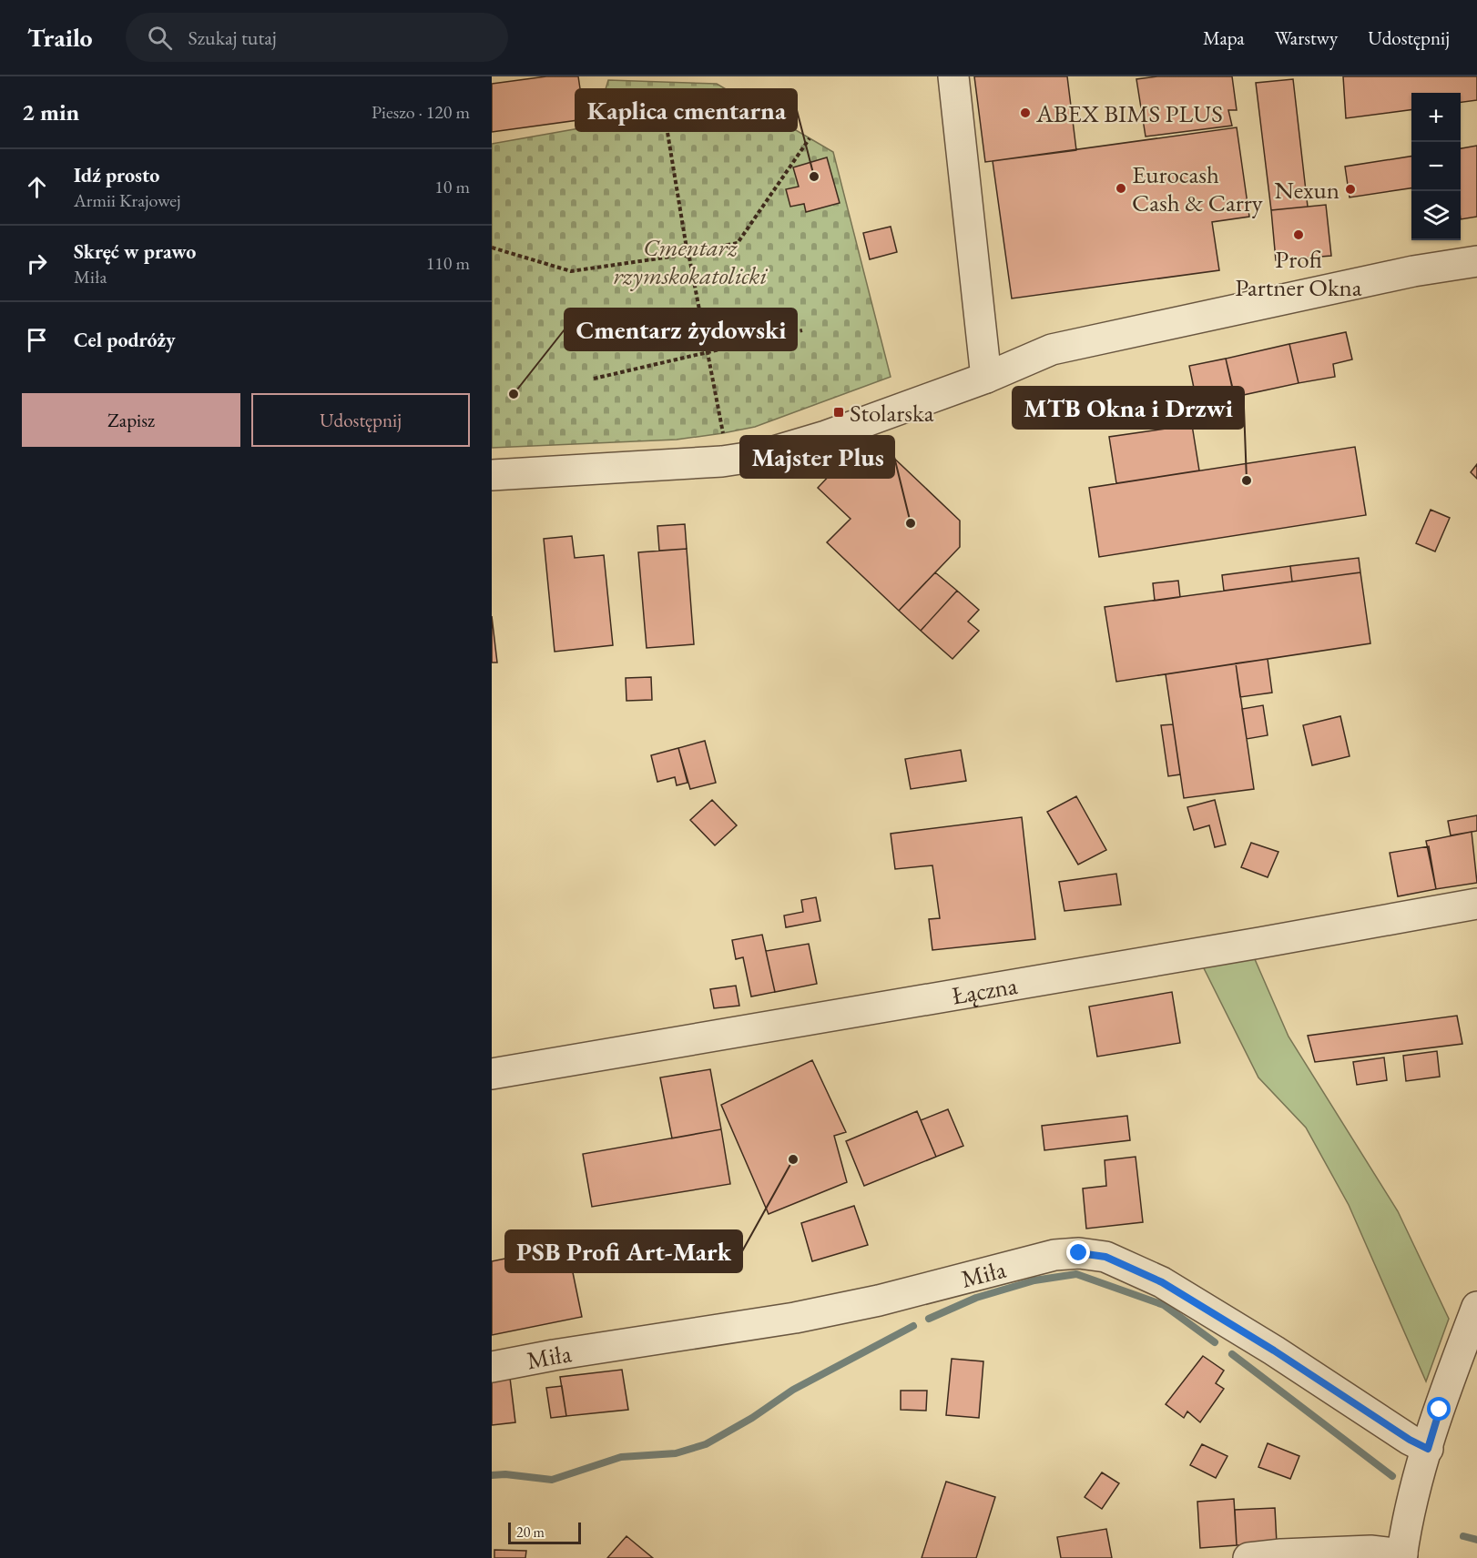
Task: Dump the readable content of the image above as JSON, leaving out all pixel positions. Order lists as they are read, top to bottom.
{
  "streets": {
    "street": ["Łączna", "Miła"]
  },
  "parks": ["Cmentarz rzymskokatolicki"],
  "places": {
    "other": [
      "ABEX BIMS PLUS",
      "Kaplica cmentarna",
      "Eurocash Cash & Carry",
      "Nexun",
      "Profi Partner Okna",
      "Cmentarz żydowski",
      "MTB Okna i Drzwi",
      "Majster Plus",
      "PSB Profi Art-Mark"
    ],
    "transit": ["Stolarska"]
  },
  "scale_bar": "20 m",
  "page": {
    "header": "Trailo",
    "search": "Szukaj tutaj",
    "nav": ["Mapa", "Warstwy", "Udostępnij"],
    "heading": ["2 min", "Pieszo · 120 m"],
    "map_buttons": ["+", "−"],
    "list": [
      ["Idź prosto", "Armii Krajowej", "10 m"],
      ["Skręć w prawo", "Miła", "110 m"],
      "Cel podróży"
    ],
    "buttons": ["Zapisz", "Udostępnij"],
    "scale": "20 m"
  }
}
